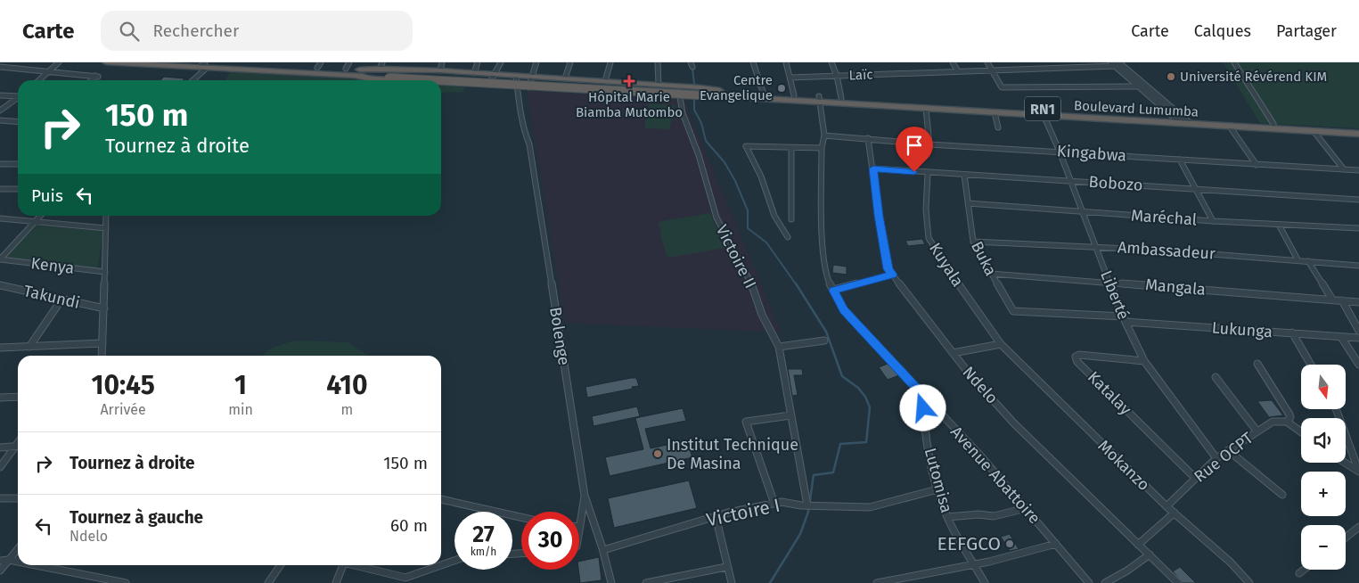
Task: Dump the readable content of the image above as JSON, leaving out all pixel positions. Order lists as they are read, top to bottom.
{
  "streets": {
    "highway": ["RN1", "Boulevard Lumumba"],
    "street": [
      "Laïc",
      "Kingabwa",
      "Bobozo",
      "Maréchal",
      "Ambassadeur",
      "Victoire II",
      "Buka",
      "Kuyala",
      "Kenya",
      "Mangala",
      "Liberté",
      "Takundi",
      "Lukunga",
      "Bolenge",
      "Ndelo",
      "Katalay",
      "Rue OCPT",
      "Mokanzo",
      "Avenue Abattoire",
      "Lutomisa",
      "Victoire I"
    ]
  },
  "crossings": [
    ["RN1", "Boulevard Lumumba"],
    ["RN1", "Victoire II"],
    ["RN1", "Bolenge"],
    ["Boulevard Lumumba", "Liberté"],
    ["Boulevard Lumumba", "Avenue Abattoire"],
    ["Kingabwa", "Liberté"],
    ["Kingabwa", "Ndelo"],
    ["Kingabwa", "Avenue Abattoire"],
    ["Bobozo", "Buka"],
    ["Bobozo", "Kuyala"],
    ["Bobozo", "Liberté"],
    ["Bobozo", "Ndelo"],
    ["Maréchal", "Buka"],
    ["Maréchal", "Liberté"],
    ["Ambassadeur", "Buka"],
    ["Ambassadeur", "Liberté"],
    ["Victoire II", "Victoire I"],
    ["Buka", "Mangala"],
    ["Buka", "Lukunga"],
    ["Kuyala", "Mokanzo"],
    ["Mangala", "Liberté"],
    ["Liberté", "Lukunga"],
    ["Liberté", "Katalay"],
    ["Liberté", "Rue OCPT"],
    ["Bolenge", "Victoire I"],
    ["Katalay", "Rue OCPT"],
    ["Rue OCPT", "Mokanzo"],
    ["Avenue Abattoire", "Lutomisa"],
    ["Lutomisa", "Victoire I"]
  ],
  "places": {
    "other": [
      "Université Révérend KIM",
      "Centre Evangelique",
      "Institut Technique De Masina",
      "EEFGCO"
    ],
    "health": ["Hôpital Marie Biamba Mutombo"]
  },
  "north": "bottom",
  "page": {
    "header": "Carte",
    "search": "Rechercher",
    "nav": ["Carte", "Calques", "Partager"],
    "turn": ["150 m", "Tournez à droite"],
    "then": "Puis",
    "eta": [
      "10:45",
      "Arrivée",
      "1",
      "min",
      "410",
      "m"
    ],
    "map_buttons": ["+", "−"],
    "list": [
      {
        "name": "Tournez à droite",
        "value": "150 m"
      },
      {
        "name": "Tournez à gauche",
        "note": "Ndelo",
        "value": "60 m"
      }
    ],
    "speed": "27 km/h",
    "limit": "30"
  }
}
